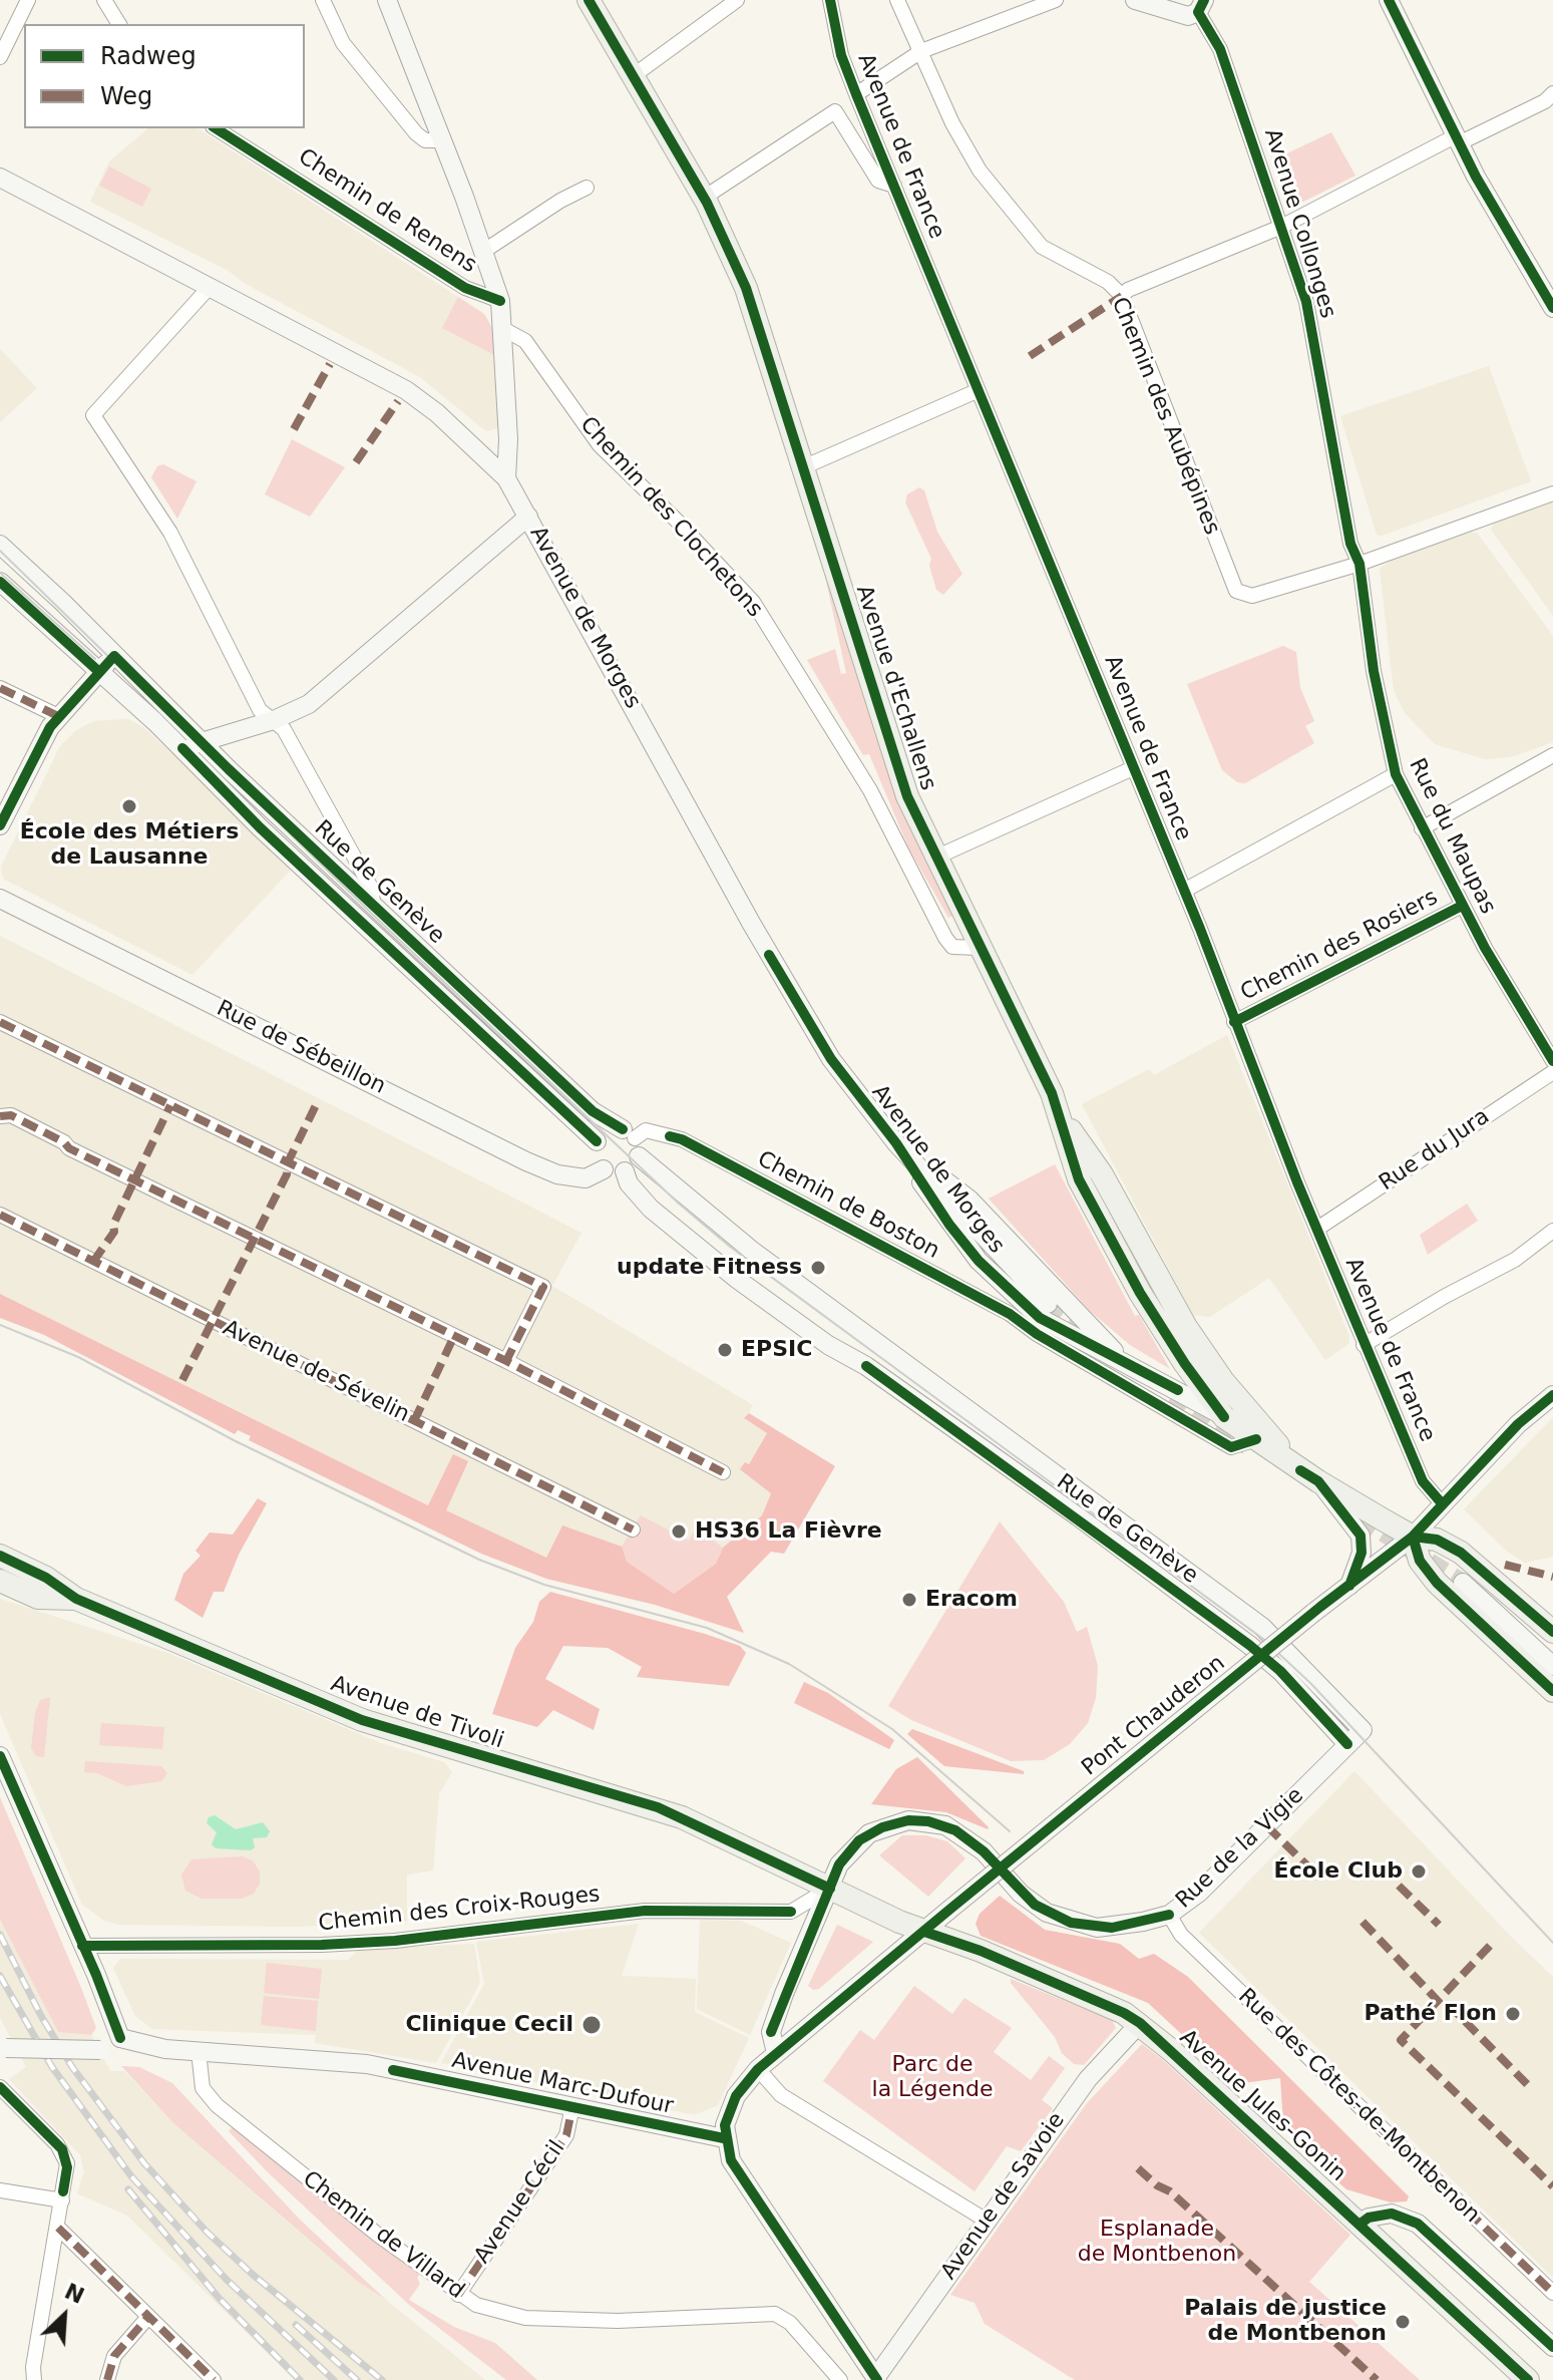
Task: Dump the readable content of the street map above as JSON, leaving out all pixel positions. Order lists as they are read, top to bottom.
{
  "streets": {
    "main road": ["Avenue d'Echallens", "Avenue de Tivoli", "Avenue Jules-Gonin"],
    "street": [
      "Avenue de France",
      "Chemin de Renens",
      "Avenue Collonges",
      "Chemin des Aubépines",
      "Chemin des Clochetons",
      "Avenue de Morges",
      "Rue du Maupas",
      "Rue de Genève",
      "Chemin des Rosiers",
      "Rue de Sébeillon",
      "Rue du Jura",
      "Chemin de Boston",
      "Avenue de Sévelin",
      "Pont Chauderon",
      "Rue de la Vigie",
      "Chemin des Croix-Rouges",
      "Avenue Marc-Dufour",
      "Rue des Côtes-de-Montbenon",
      "Avenue de Savoie",
      "Avenue Cécil",
      "Chemin de Villard"
    ]
  },
  "crossings": [
    ["Avenue de France", "Chemin des Rosiers"],
    ["Avenue de France", "Rue du Jura"],
    ["Avenue de France", "Pont Chauderon"],
    ["Avenue Collonges", "Chemin des Aubépines"],
    ["Avenue Collonges", "Rue du Maupas"],
    ["Chemin des Aubépines", "Rue du Maupas"],
    ["Chemin des Clochetons", "Avenue d'Echallens"],
    ["Avenue de Morges", "Avenue d'Echallens"],
    ["Avenue d'Echallens", "Chemin de Boston"],
    ["Rue du Maupas", "Chemin des Rosiers"],
    ["Rue de Genève", "Rue de Sébeillon"],
    ["Rue de Genève", "Chemin de Boston"],
    ["Rue de Genève", "Rue de la Vigie"],
    ["Rue de Sébeillon", "Chemin de Boston"],
    ["Avenue de Tivoli", "Pont Chauderon"],
    ["Avenue de Tivoli", "Rue de la Vigie"],
    ["Avenue de Tivoli", "Chemin des Croix-Rouges"],
    ["Avenue de Tivoli", "Avenue Jules-Gonin"],
    ["Pont Chauderon", "Rue de la Vigie"],
    ["Pont Chauderon", "Avenue Marc-Dufour"],
    ["Pont Chauderon", "Avenue Jules-Gonin"],
    ["Rue de la Vigie", "Chemin des Croix-Rouges"],
    ["Rue de la Vigie", "Rue des Côtes-de-Montbenon"],
    ["Avenue Marc-Dufour", "Avenue Cécil"],
    ["Avenue Marc-Dufour", "Chemin de Villard"],
    ["Avenue Jules-Gonin", "Avenue de Savoie"],
    ["Avenue Cécil", "Chemin de Villard"]
  ],
  "parks": ["Parc de la Légende", "Esplanade de Montbenon"],
  "places": [
    "École des Métiers de Lausanne",
    "update Fitness",
    "EPSIC",
    "HS36 La Fièvre",
    "Eracom",
    "École Club",
    "Pathé Flon",
    "Clinique Cecil",
    "Palais de justice de Montbenon"
  ],
  "legend": ["Radweg", "Weg"],
  "north": "top right"
}
